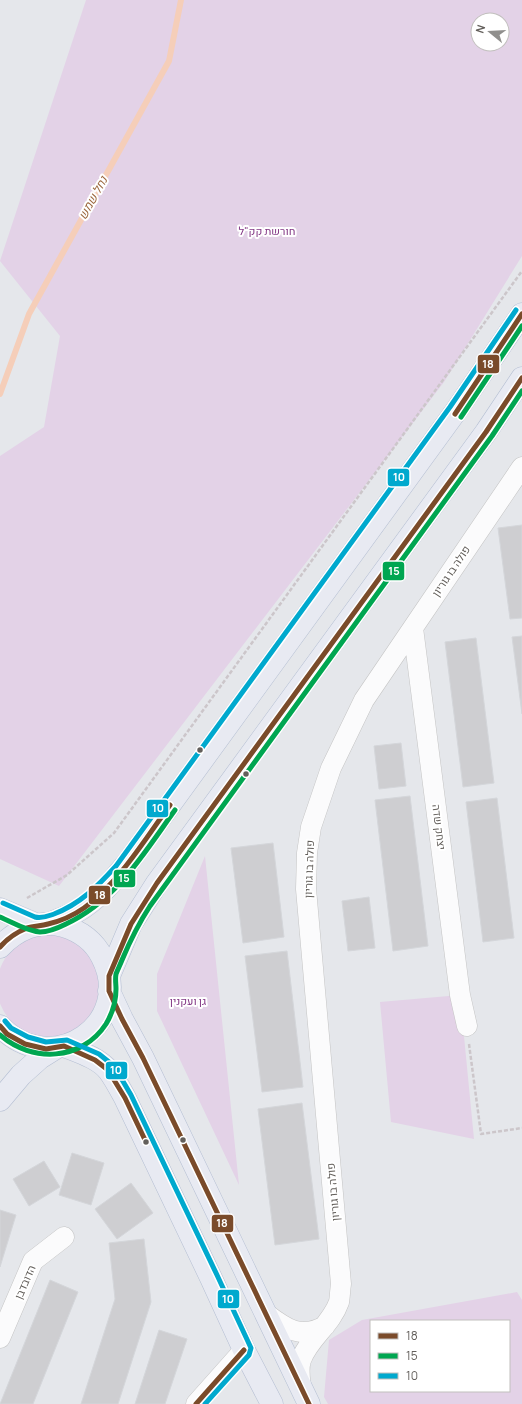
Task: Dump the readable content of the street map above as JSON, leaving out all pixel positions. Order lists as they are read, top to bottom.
{
  "streets": {
    "street": ["פולה בו גוריון", "יצחק שדה", "הדובדבן"]
  },
  "crossings": [
    ["פולה בו גוריון", "יצחק שדה"]
  ],
  "water": ["נחל שמש"],
  "parks": ["חורשת קק\"ל", "גן ועקנין"],
  "lines": ["transit line 10", "transit line 18", "transit line 15"],
  "legend": ["18", "15", "10"],
  "north": "left"
}
